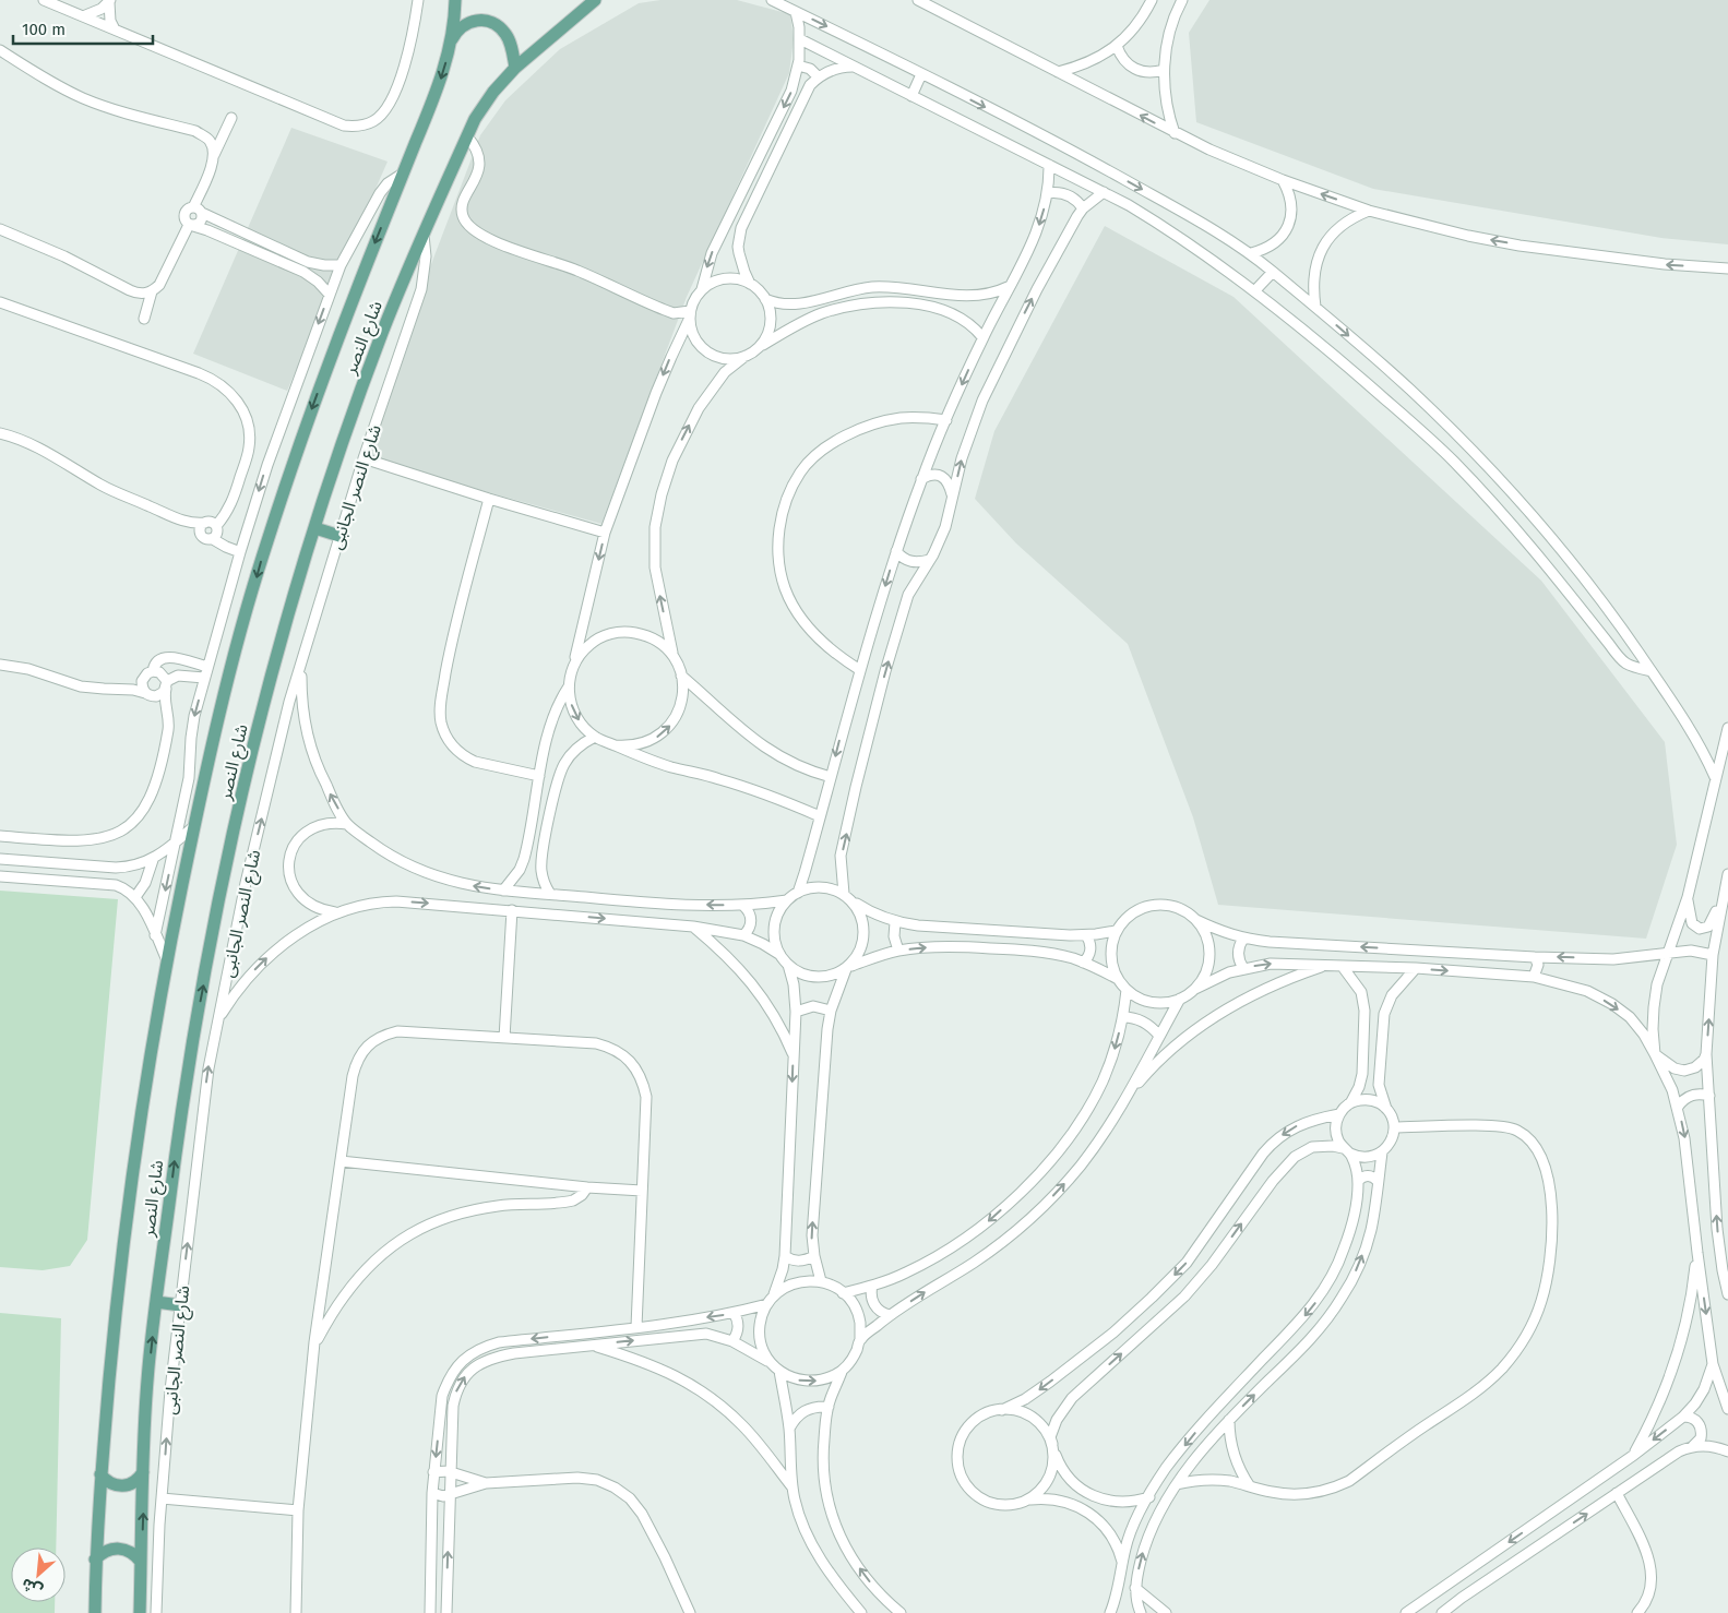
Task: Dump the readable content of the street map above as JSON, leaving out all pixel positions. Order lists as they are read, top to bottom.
{
  "streets": {
    "main road": ["شارع النصر"],
    "street": ["شارع النصر الجانبى"]
  },
  "crossings": [
    ["شارع النصر", "شارع النصر الجانبى"]
  ],
  "one_way": ["شارع النصر الجانبى"],
  "scale_bar": "100 m",
  "north": "bottom left"
}
